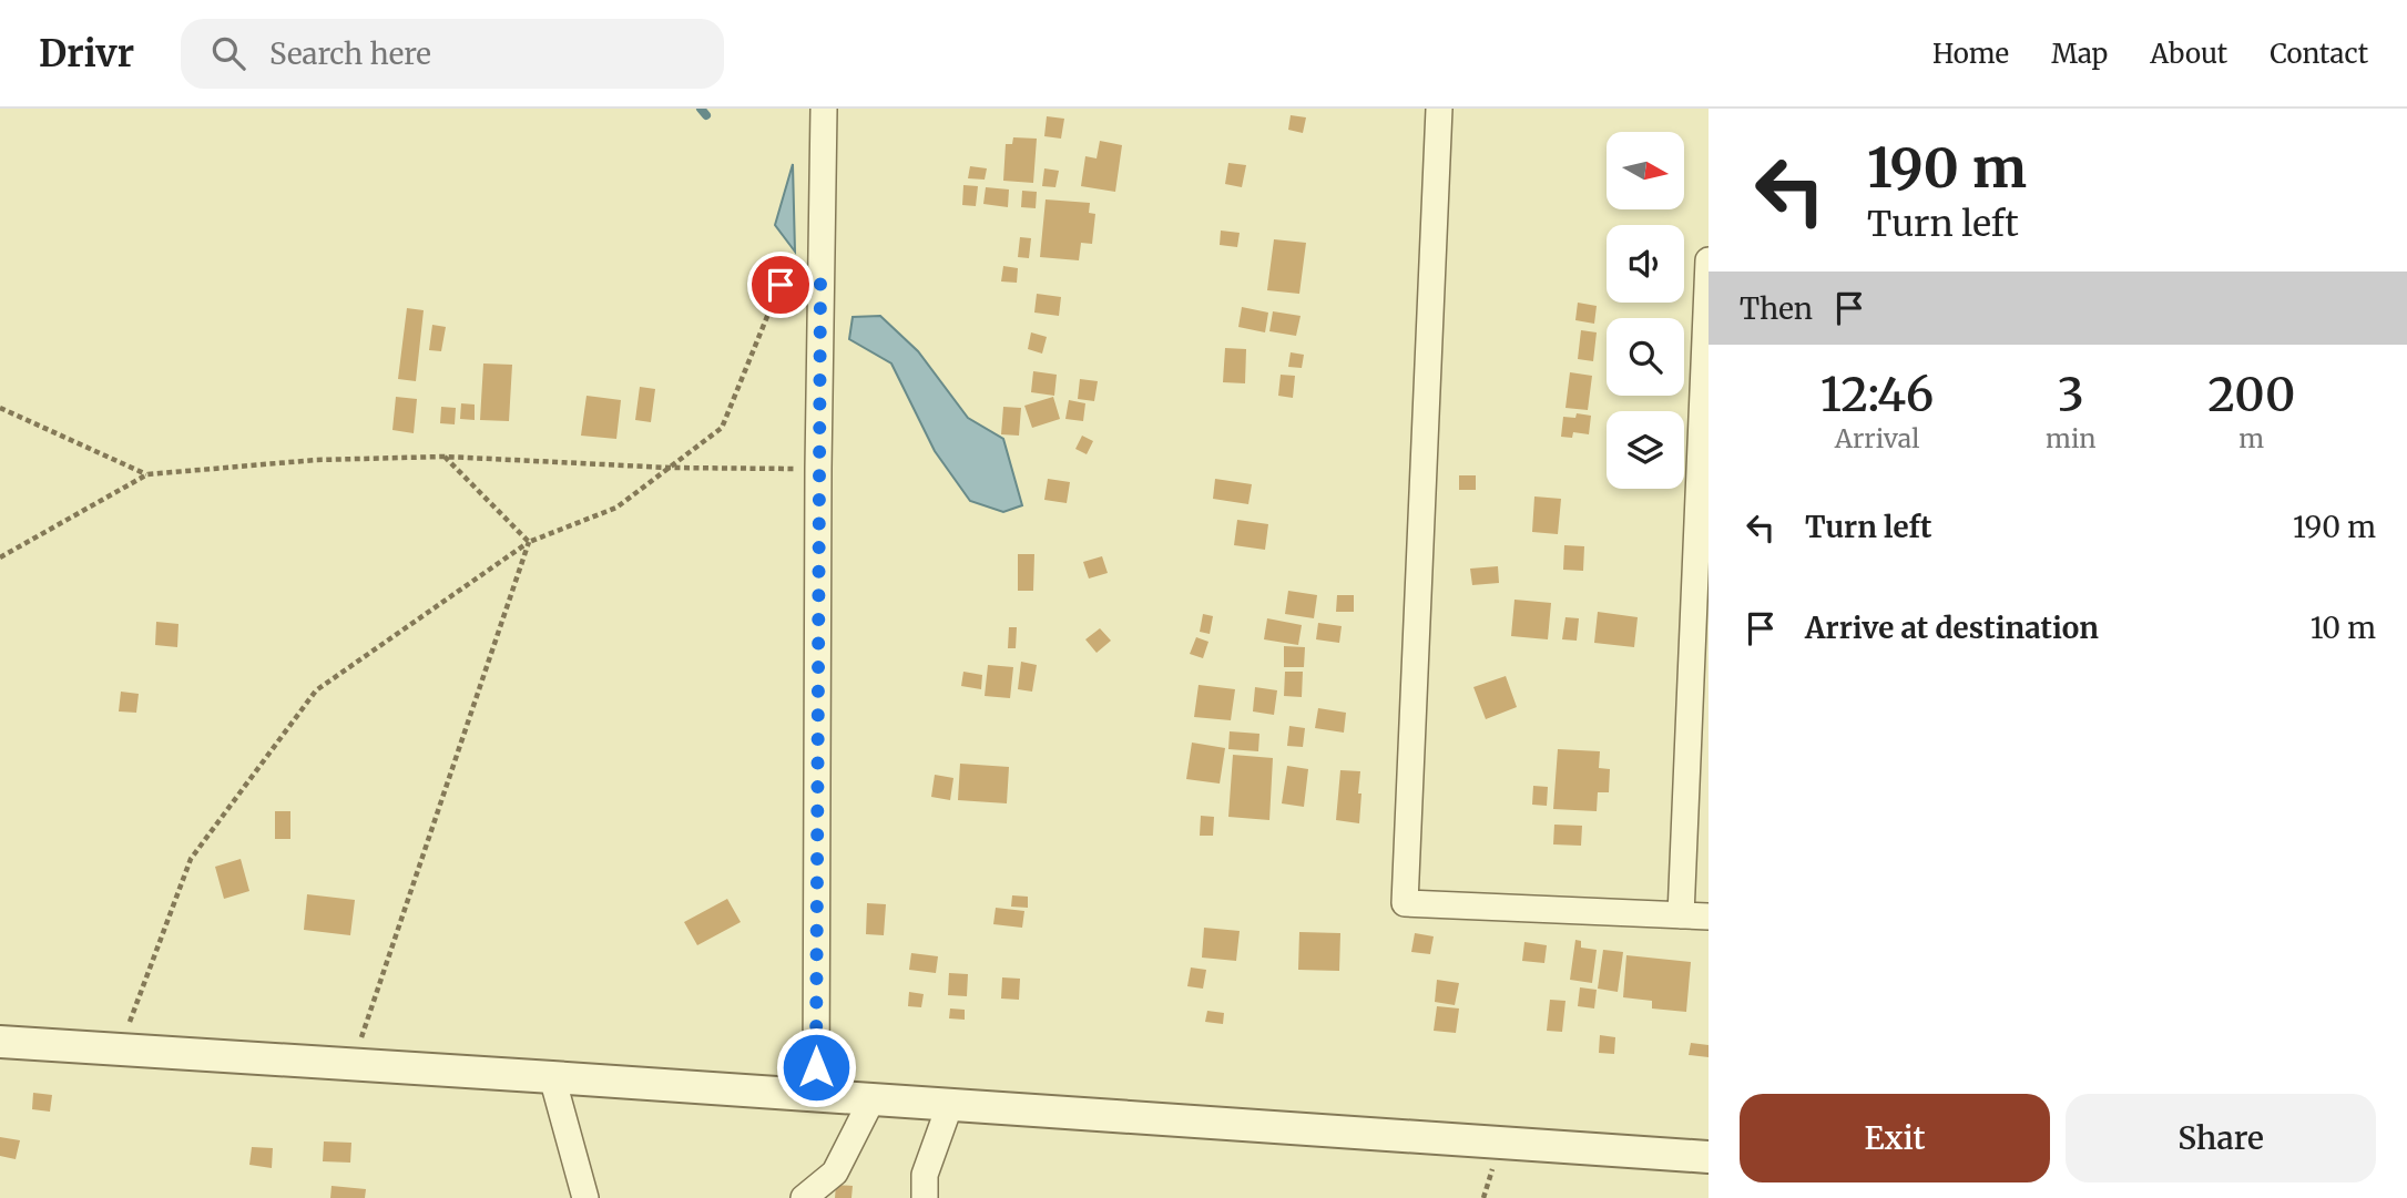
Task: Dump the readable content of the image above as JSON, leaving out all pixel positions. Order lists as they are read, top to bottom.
{
  "north": "right",
  "page": {
    "header": "Drivr",
    "search": "Search here",
    "nav": [
      "Home",
      "Map",
      "About",
      "Contact"
    ],
    "turn": ["190 m", "Turn left"],
    "then": "Then",
    "eta": [
      "12:46",
      "Arrival",
      "3",
      "min",
      "200",
      "m"
    ],
    "list": [
      {
        "name": "Turn left",
        "value": "190 m"
      },
      {
        "name": "Arrive at destination",
        "value": "10 m"
      }
    ],
    "buttons": ["Exit", "Share"]
  }
}
